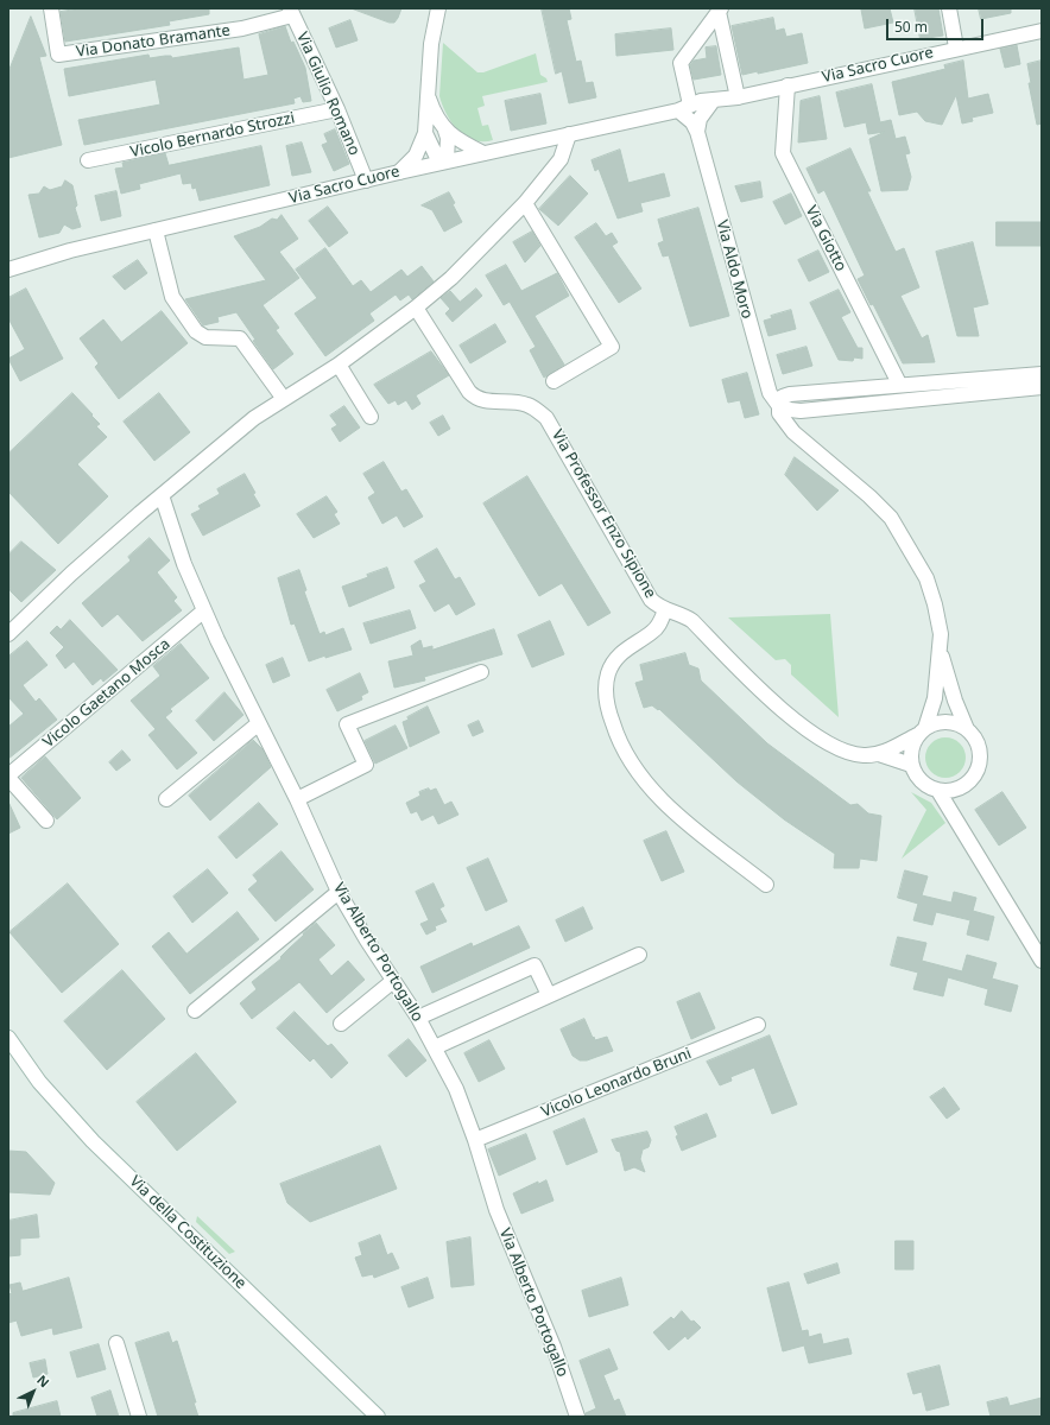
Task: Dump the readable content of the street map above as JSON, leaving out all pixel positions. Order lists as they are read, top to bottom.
{
  "streets": {
    "street": [
      "Via Donato Bramante",
      "Via Sacro Cuore",
      "Via Giulio Romano",
      "Vicolo Bernardo Strozzi",
      "Via Giotto",
      "Via Aldo Moro",
      "Via Professor Enzo Sipione",
      "Vicolo Gaetano Mosca",
      "Via Alberto Portogallo",
      "Vicolo Leonardo Bruni",
      "Via della Costituzione"
    ]
  },
  "crossings": [
    ["Via Donato Bramante", "Via Giulio Romano"],
    ["Via Sacro Cuore", "Via Giulio Romano"],
    ["Via Sacro Cuore", "Via Giotto"],
    ["Via Giulio Romano", "Vicolo Bernardo Strozzi"],
    ["Vicolo Gaetano Mosca", "Via Alberto Portogallo"],
    ["Via Alberto Portogallo", "Vicolo Leonardo Bruni"]
  ],
  "scale_bar": "50 m",
  "north": "top right"
}
